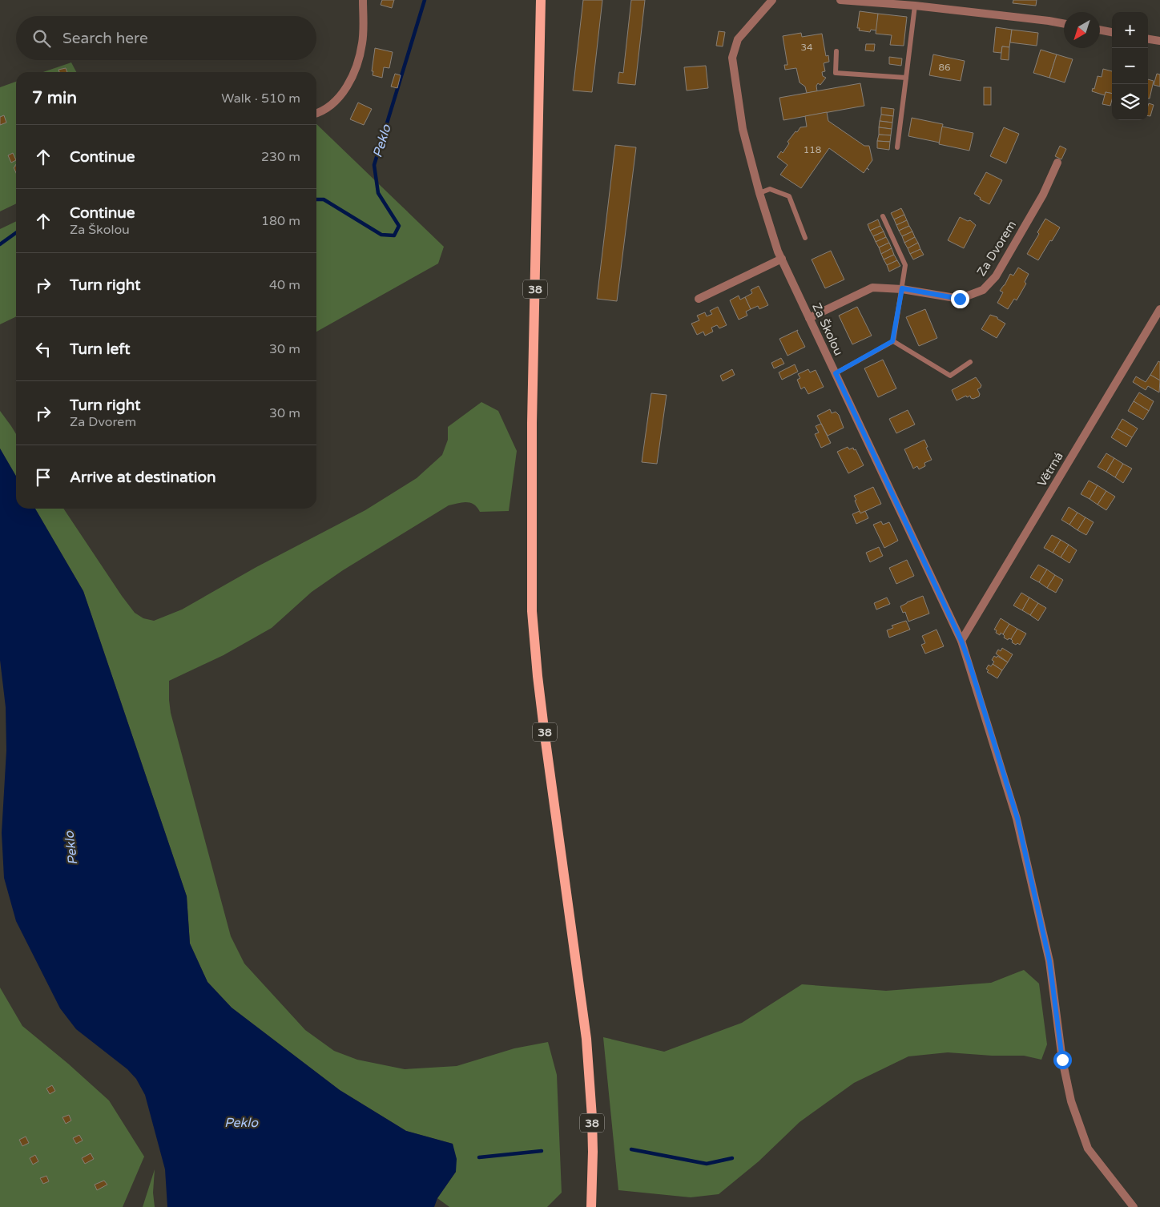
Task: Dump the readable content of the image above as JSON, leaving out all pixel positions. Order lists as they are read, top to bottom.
{
  "streets": {
    "main road": ["38"],
    "street": ["Za Dvorem", "Za Školou", "Větrná"]
  },
  "crossings": [
    ["Za Dvorem", "Za Školou"],
    ["Za Školou", "Větrná"]
  ],
  "water": ["Peklo"],
  "house_numbers": ["34", "86", "118"],
  "north": "bottom left",
  "page": {
    "map_buttons": ["+", "−"],
    "search": "Search here",
    "heading": ["7 min", "Walk · 510 m"],
    "list": [
      ["Continue", "230 m"],
      ["Continue", "Za Školou", "180 m"],
      ["Turn right", "40 m"],
      ["Turn left", "30 m"],
      ["Turn right", "Za Dvorem", "30 m"],
      "Arrive at destination"
    ]
  }
}
